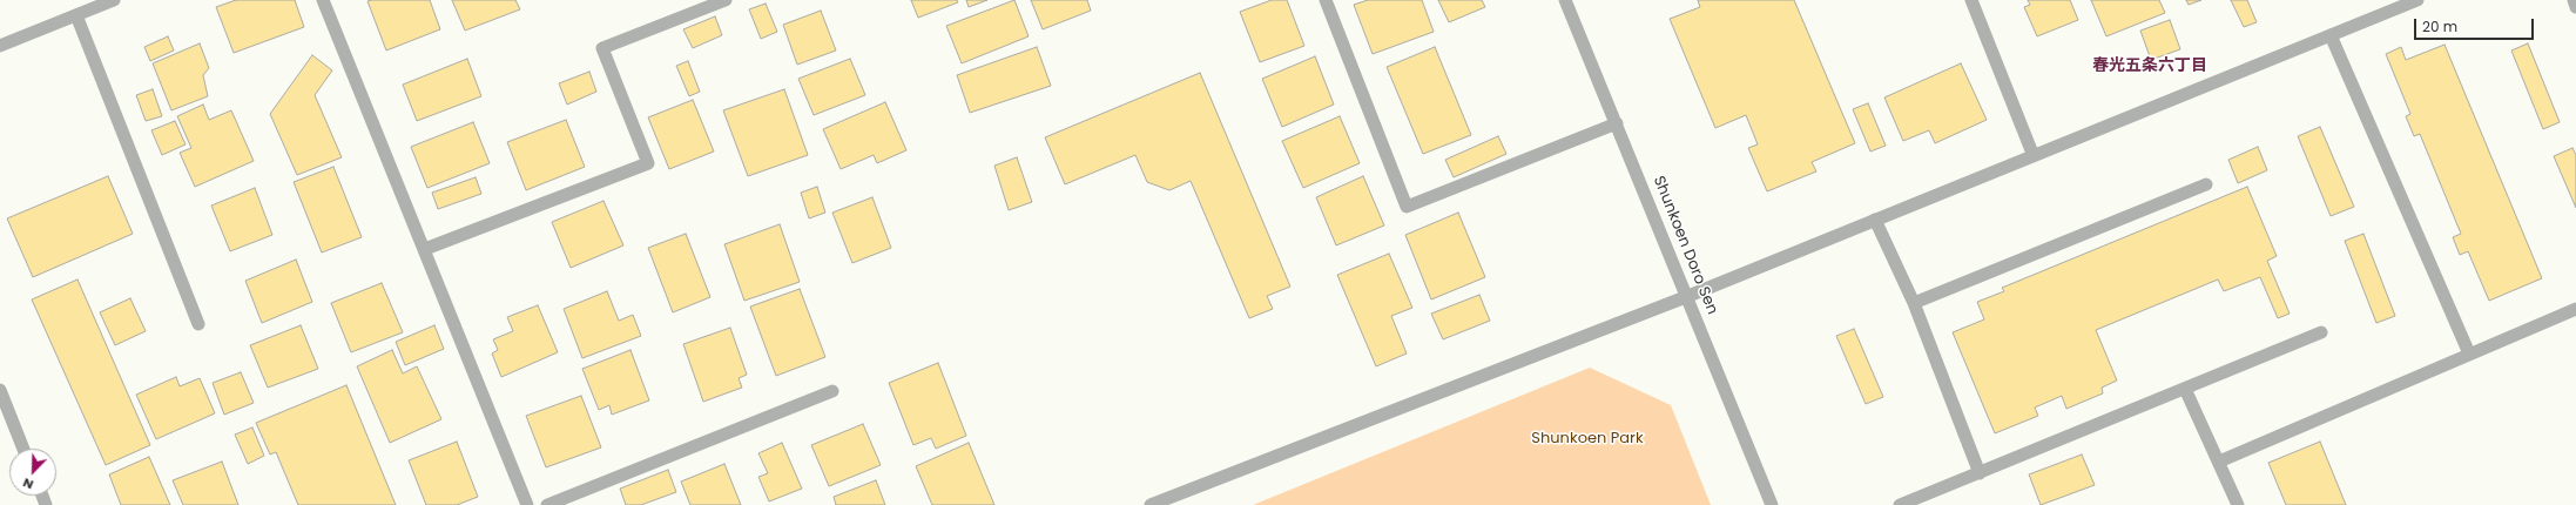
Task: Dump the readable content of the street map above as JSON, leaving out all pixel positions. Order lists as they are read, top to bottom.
{
  "streets": {
    "street": ["Shunkoen Doro Sen"]
  },
  "districts": ["春光五条六丁目"],
  "parks": ["Shunkoen Park"],
  "scale_bar": "20 m",
  "north": "bottom left"
}
